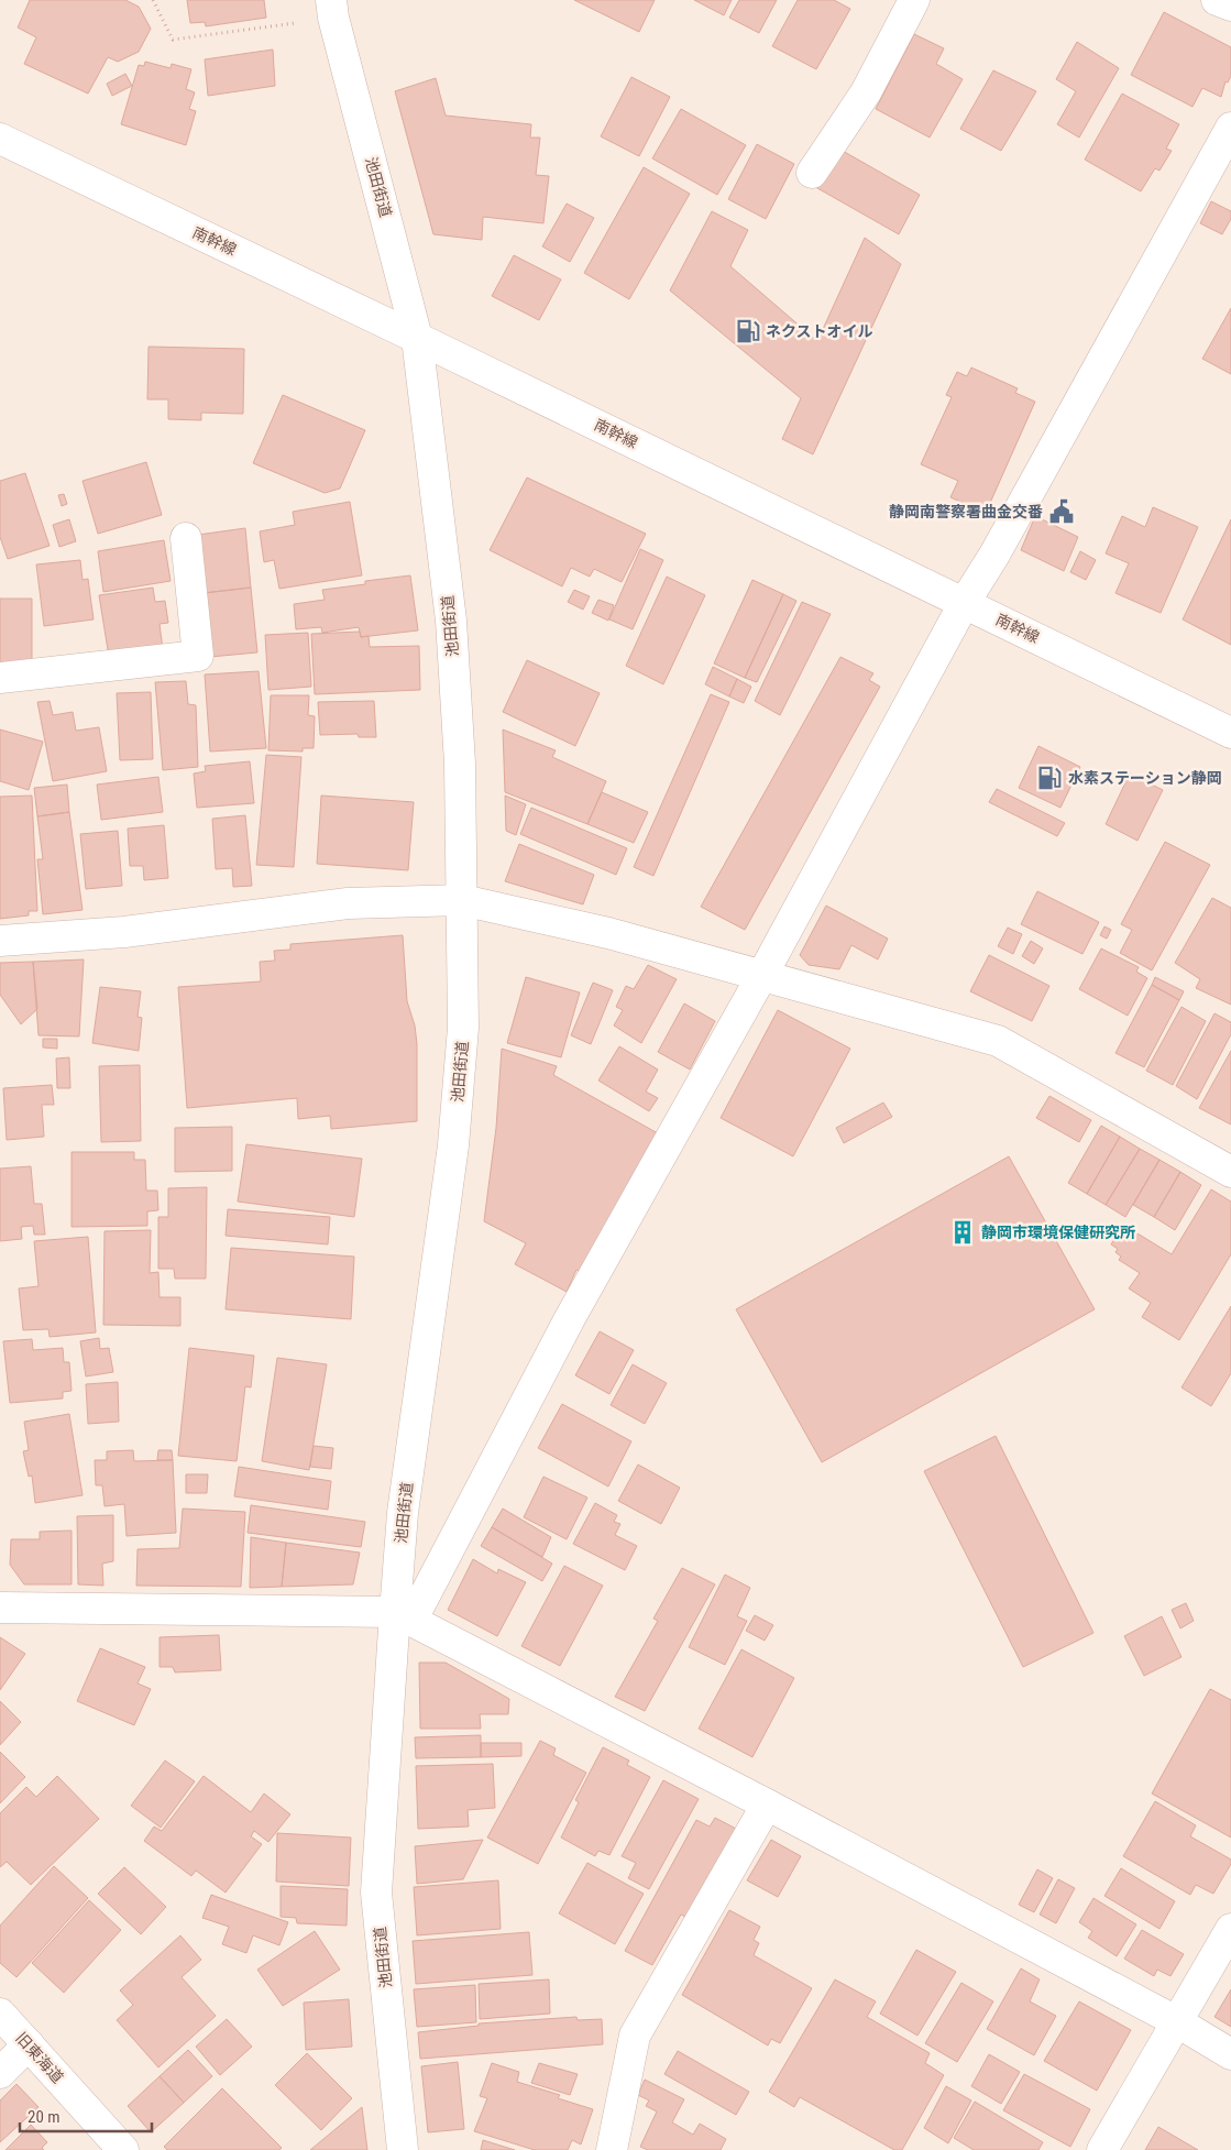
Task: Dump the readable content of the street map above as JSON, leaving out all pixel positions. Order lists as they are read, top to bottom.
{
  "streets": {
    "street": ["池田街道", "南幹線", "旧東海道"]
  },
  "crossings": [
    ["池田街道", "南幹線"]
  ],
  "places": {
    "fuel station": ["ネクストオイル", "水素ステーション静岡"],
    "public building": ["静岡南警察署曲金交番"],
    "building": ["静岡市環境保健研究所"]
  },
  "scale_bar": "20 m"
}
